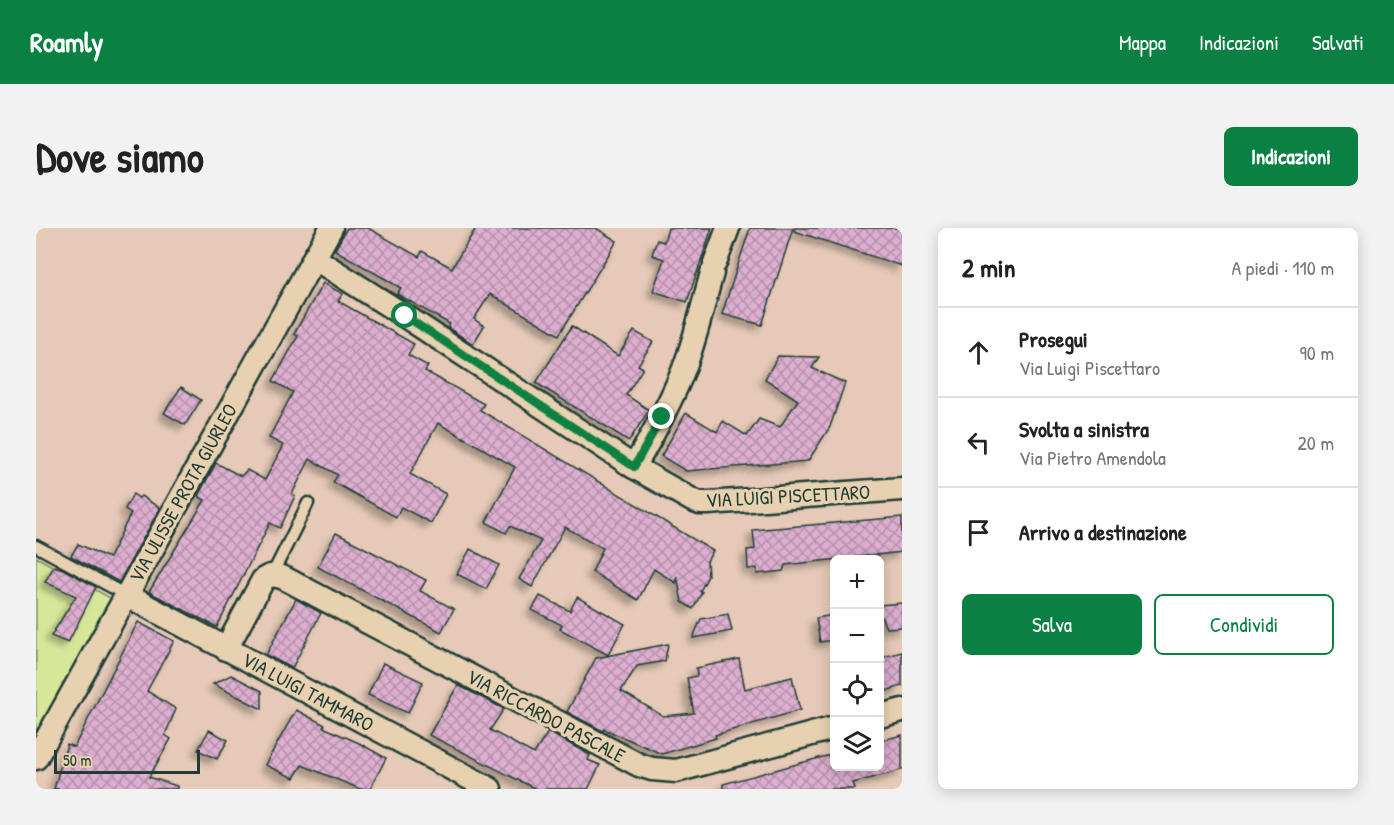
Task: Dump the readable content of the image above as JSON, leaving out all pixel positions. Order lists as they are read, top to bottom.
{
  "streets": {
    "street": [
      "VIA ULISSE PROTA GIURLEO",
      "VIA LUIGI PISCETTARO",
      "VIA LUIGI TAMMARO",
      "VIA RICCARDO PASCALE"
    ]
  },
  "crossings": [
    ["VIA ULISSE PROTA GIURLEO", "VIA LUIGI PISCETTARO"],
    ["VIA ULISSE PROTA GIURLEO", "VIA LUIGI TAMMARO"]
  ],
  "scale_bar": "50 m",
  "page": {
    "header": "Roamly",
    "nav": ["Mappa", "Indicazioni", "Salvati"],
    "buttons": [
      "Indicazioni",
      ["Salva", "Condividi"]
    ],
    "title": "Dove siamo",
    "heading": ["2 min", "A piedi · 110 m"],
    "list": [
      ["Prosegui", "Via Luigi Piscettaro", "90 m"],
      ["Svolta a sinistra", "Via Pietro Amendola", "20 m"],
      "Arrivo a destinazione"
    ],
    "map_buttons": ["+", "−"],
    "scale": "50 m"
  }
}
